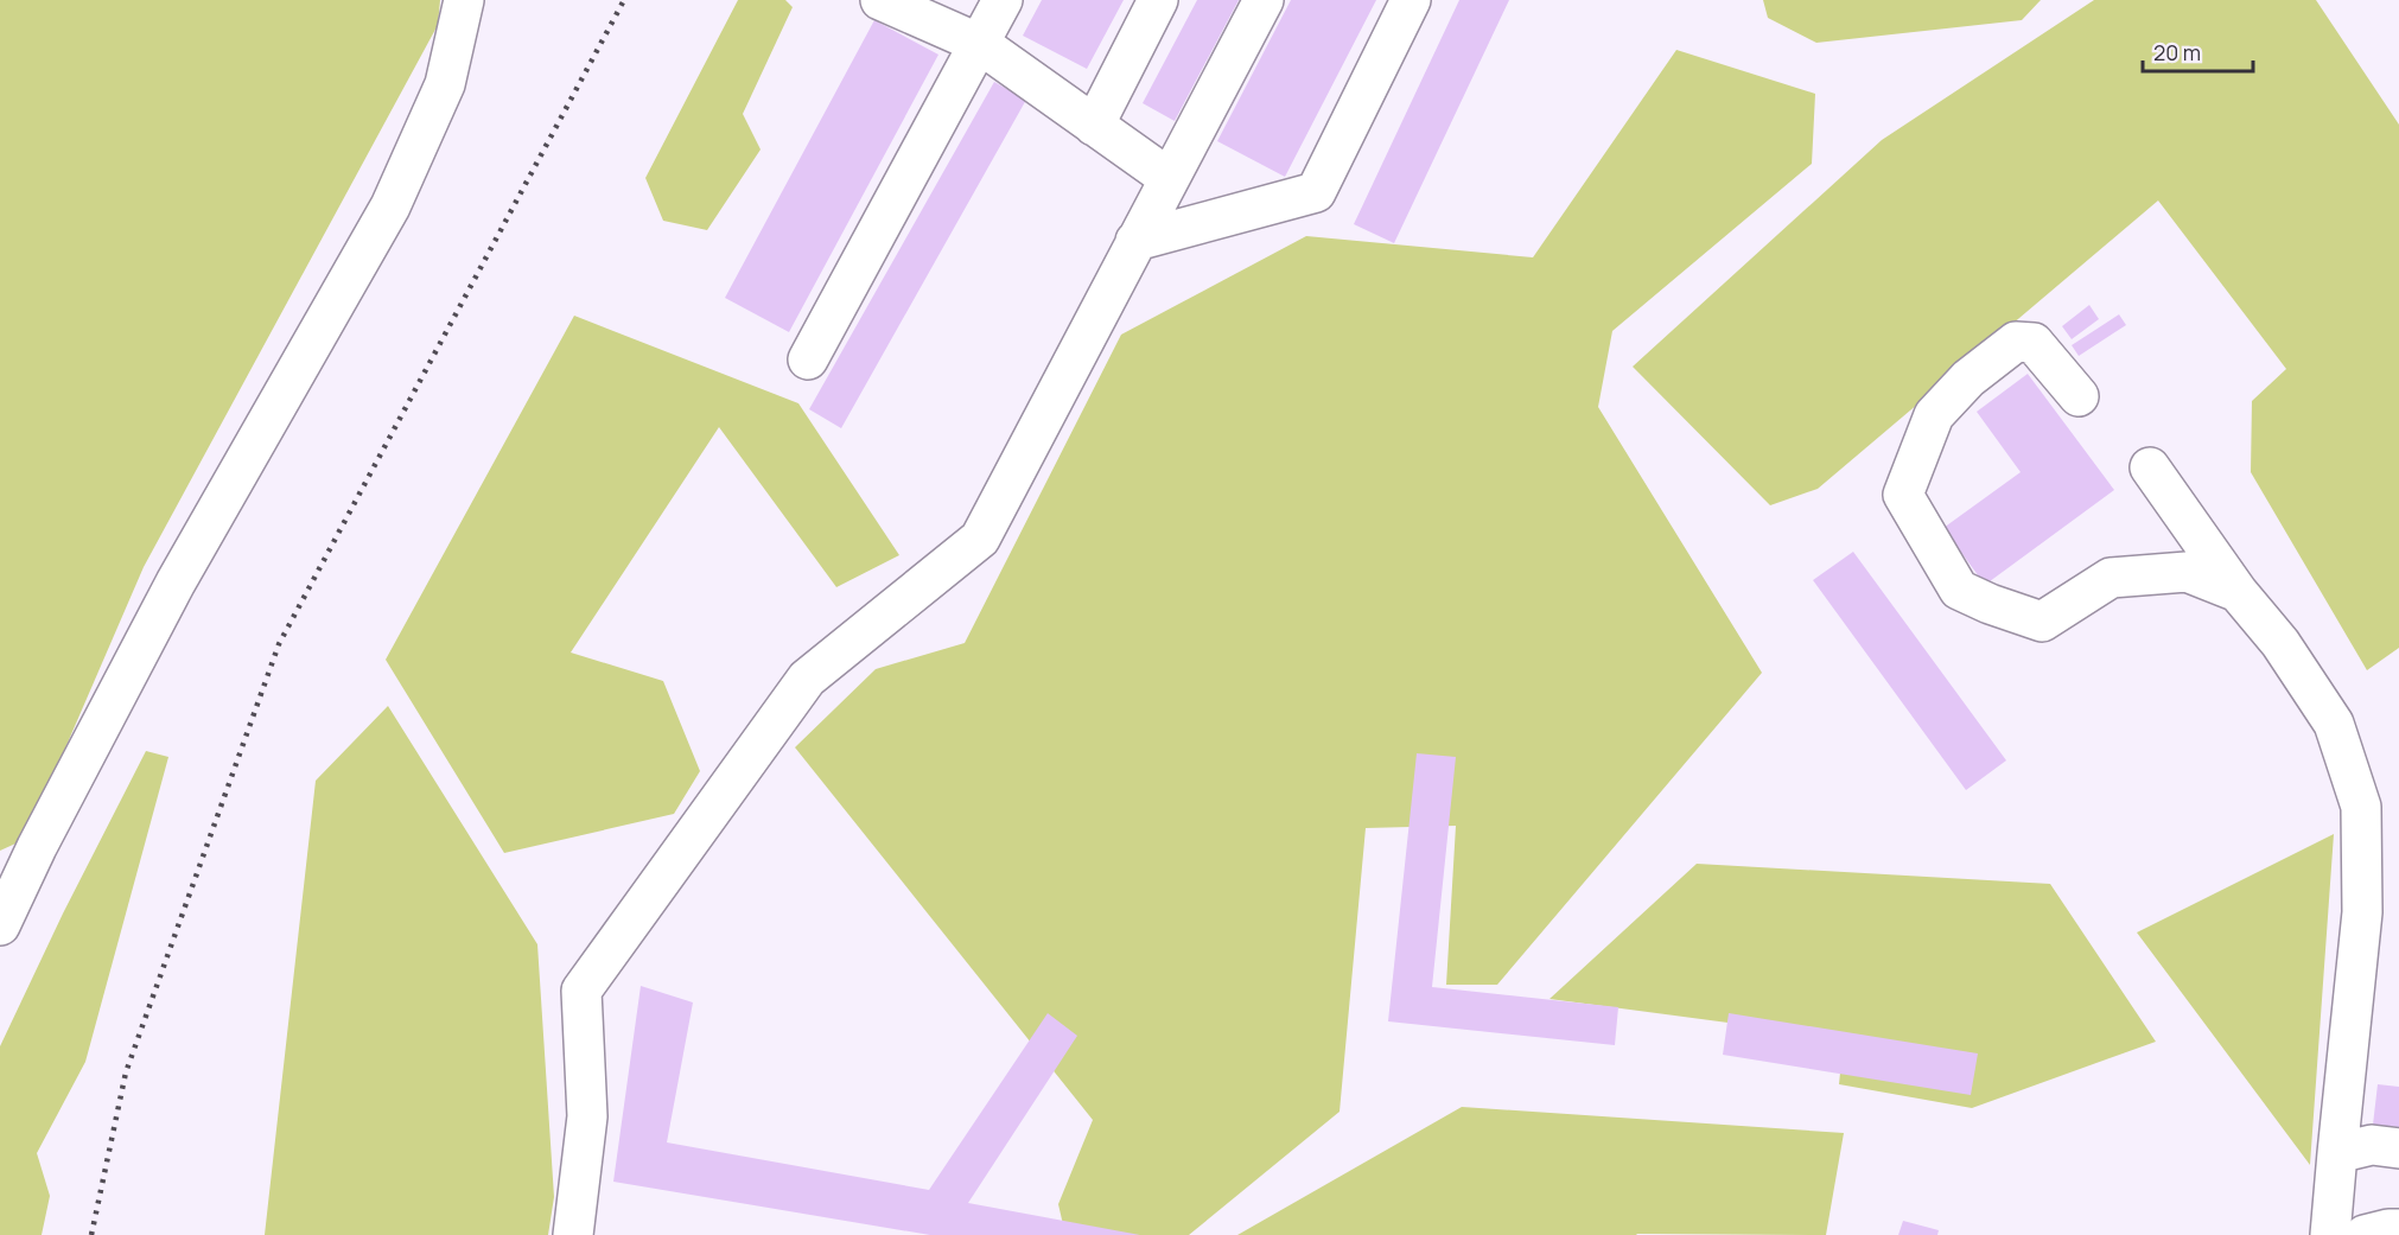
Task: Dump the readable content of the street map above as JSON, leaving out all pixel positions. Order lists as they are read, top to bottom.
{
  "scale_bar": "20 m"
}
